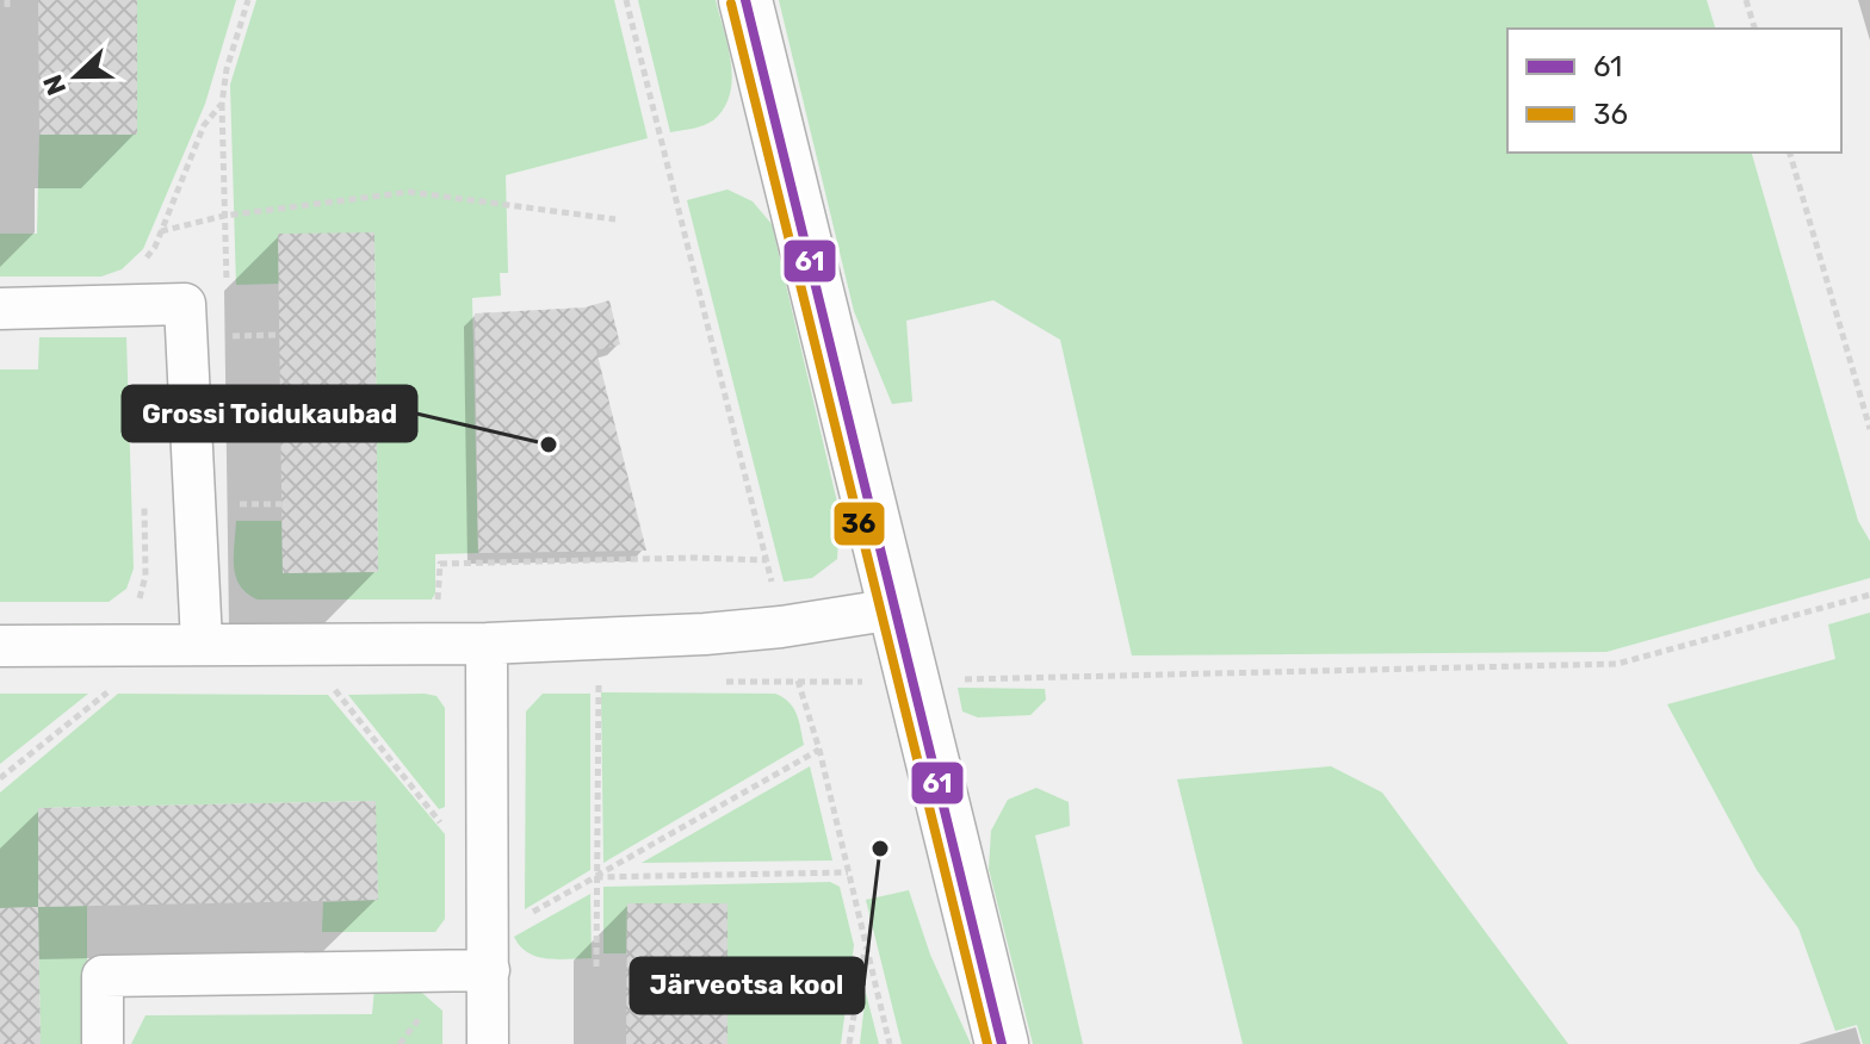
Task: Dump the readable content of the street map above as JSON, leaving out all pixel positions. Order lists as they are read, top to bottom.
{
  "places": ["Grossi Toidukaubad", "Järveotsa kool"],
  "lines": ["transit line 61", "transit line 36"],
  "legend": ["61", "36"],
  "north": "left"
}
